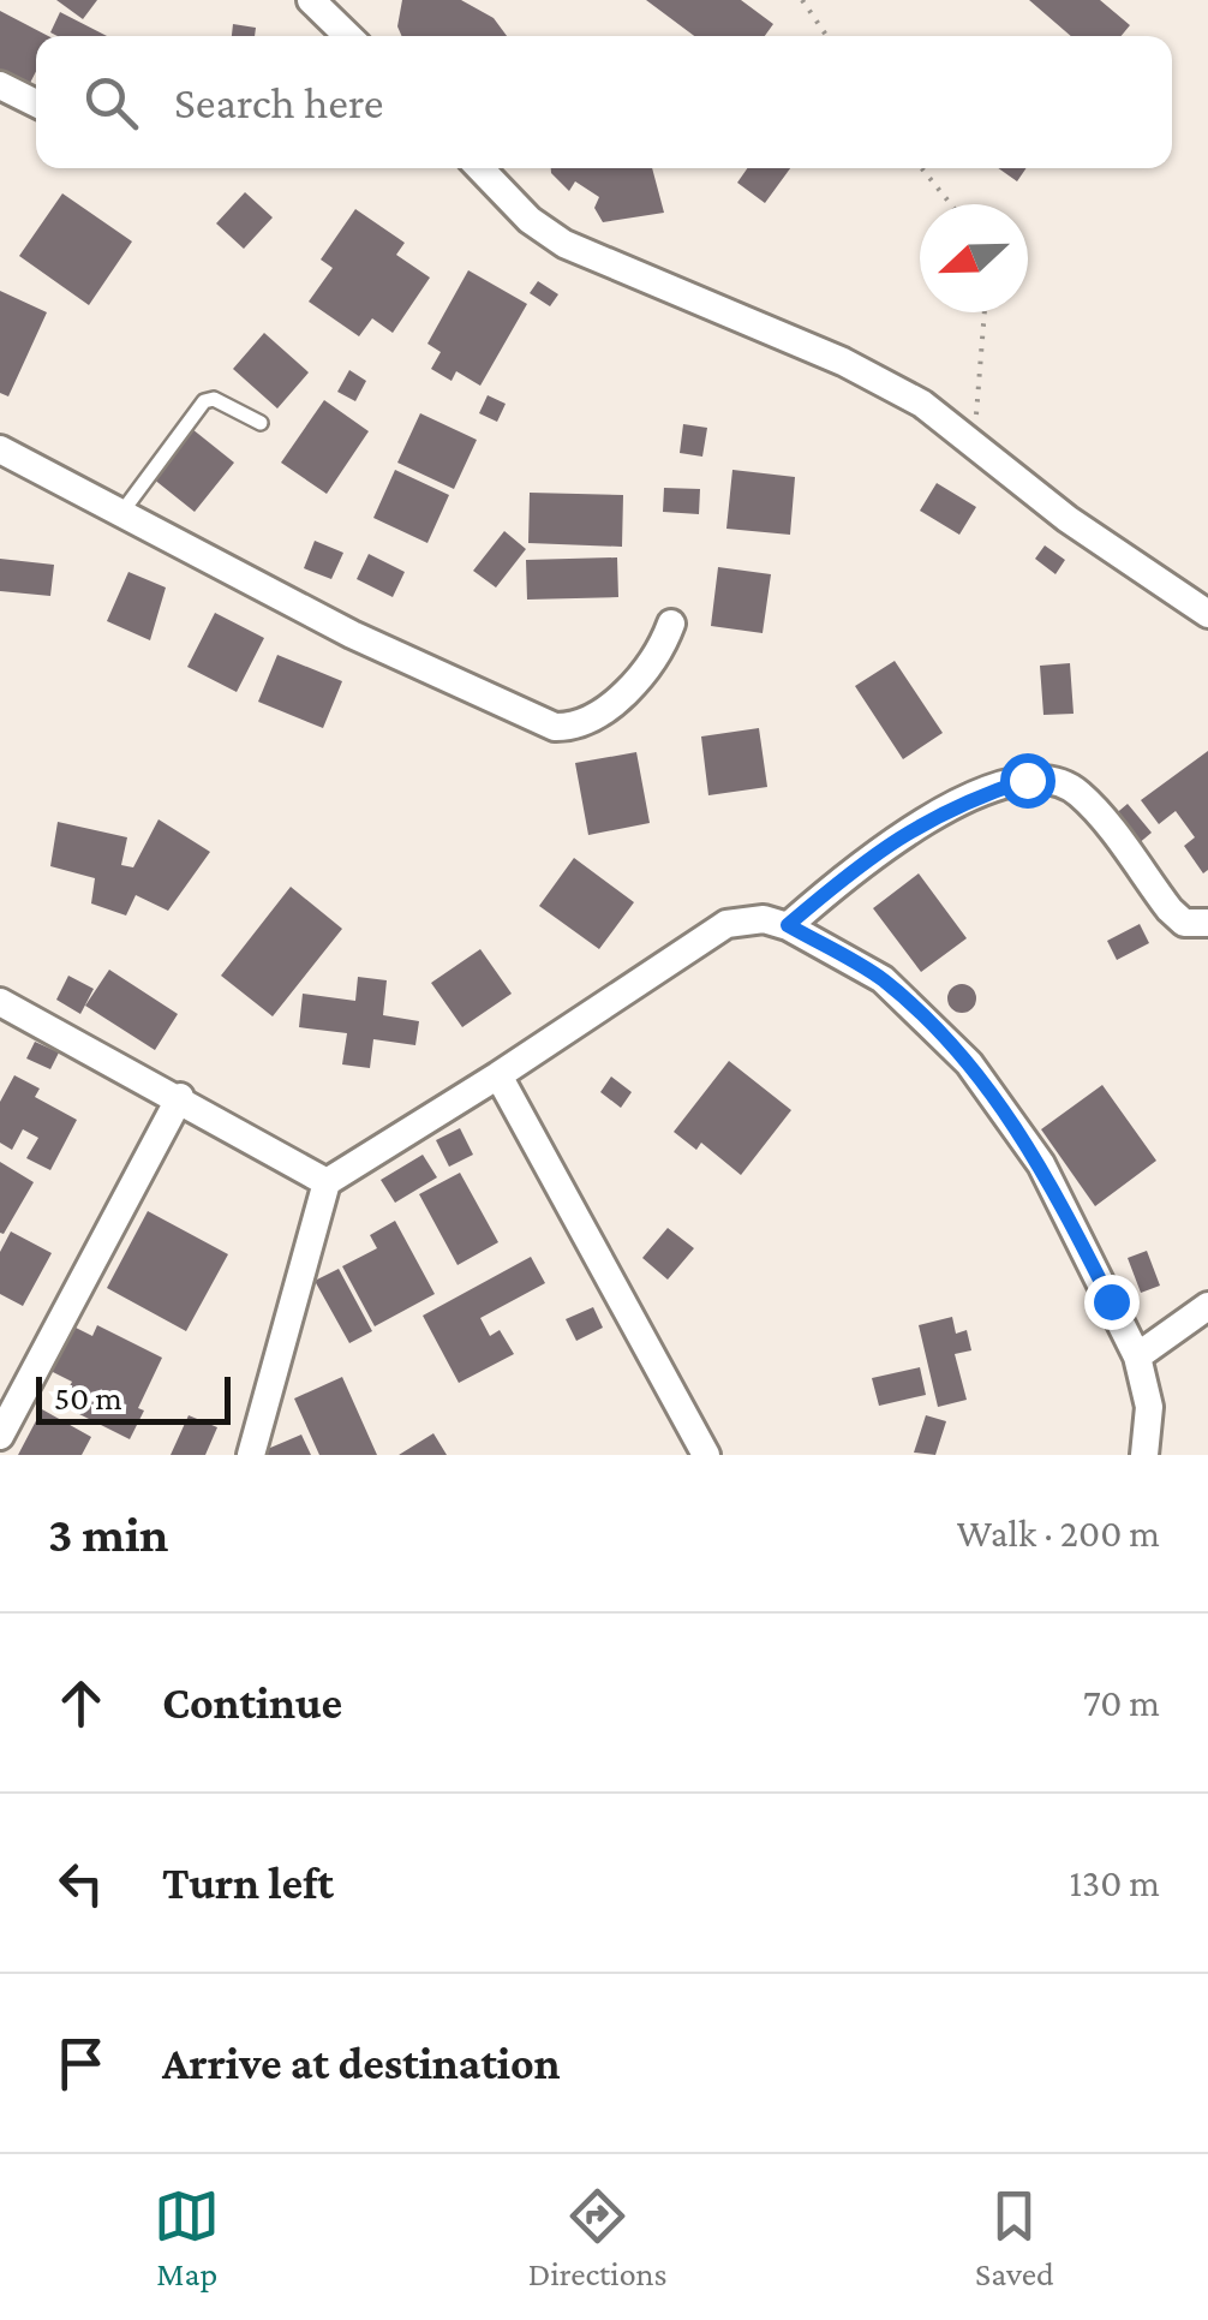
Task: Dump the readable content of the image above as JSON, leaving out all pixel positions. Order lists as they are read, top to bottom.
{
  "scale_bar": "50 m",
  "north": "left",
  "page": {
    "search": "Search here",
    "scale": "50 m",
    "heading": ["3 min", "Walk · 200 m"],
    "list": [
      ["Continue", "70 m"],
      ["Turn left", "130 m"],
      "Arrive at destination"
    ],
    "nav": ["Map", "Directions", "Saved"]
  }
}
